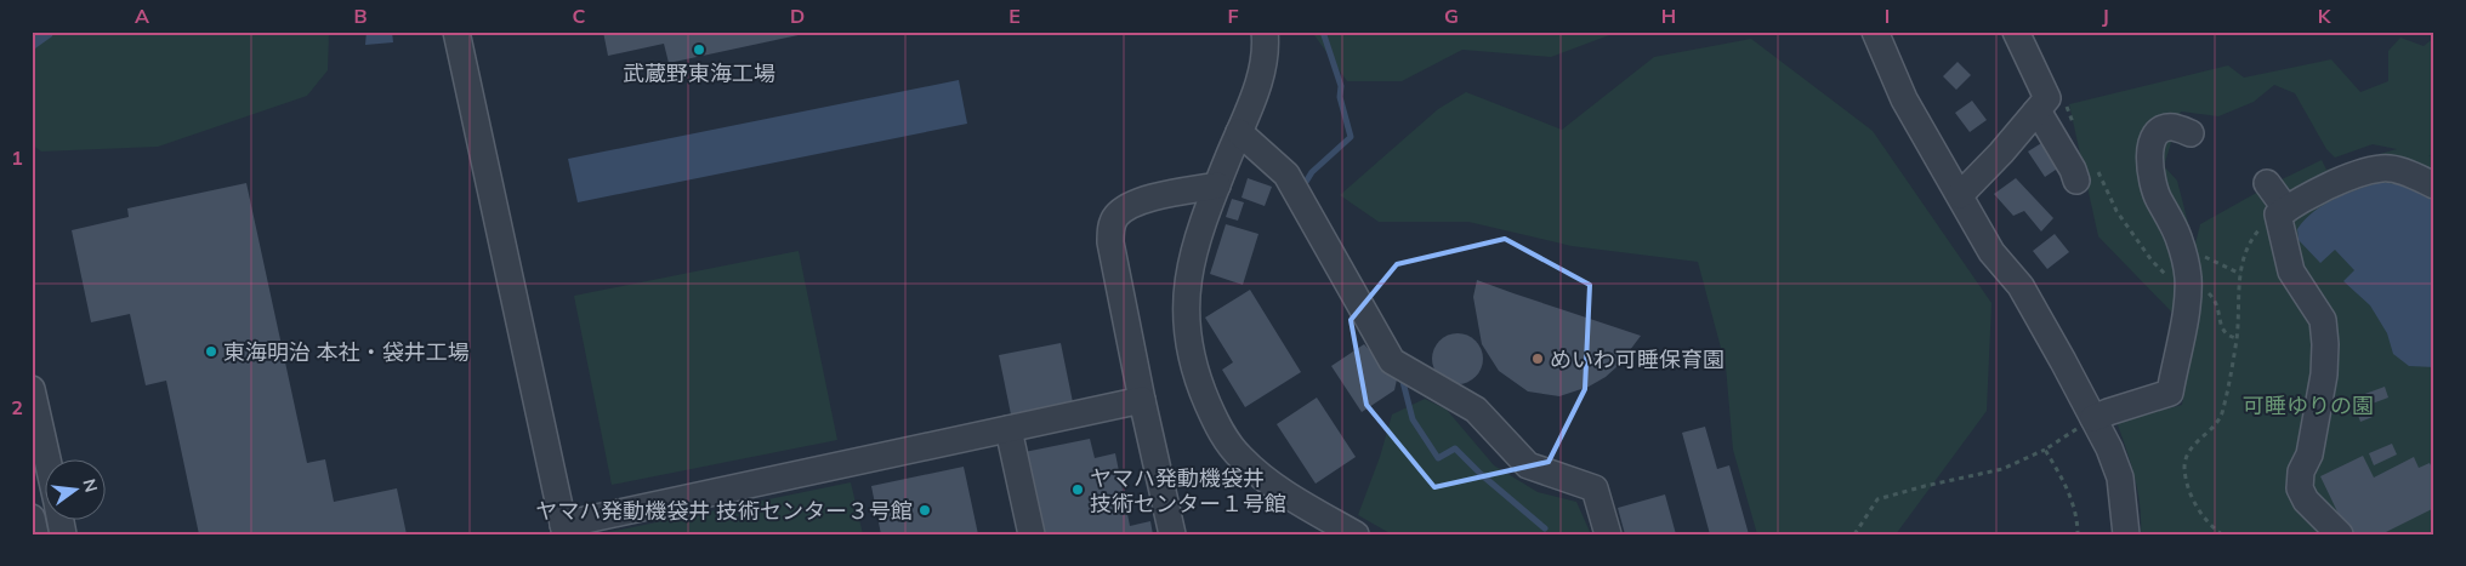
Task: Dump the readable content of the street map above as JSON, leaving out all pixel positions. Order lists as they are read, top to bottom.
{
  "parks": ["可睡ゆりの園"],
  "places": [
    "武蔵野東海工場",
    "東海明治 本社・袋井工場",
    "めいわ可睡保育園",
    "ヤマハ発動機袋井 技術センター１号館",
    "ヤマハ発動機袋井 技術センター３号館"
  ],
  "north": "right",
  "grid": {
    "columns": [
      "A",
      "B",
      "C",
      "D",
      "E",
      "F",
      "G",
      "H",
      "I",
      "J",
      "K"
    ],
    "rows": ["1", "2"]
  }
}
